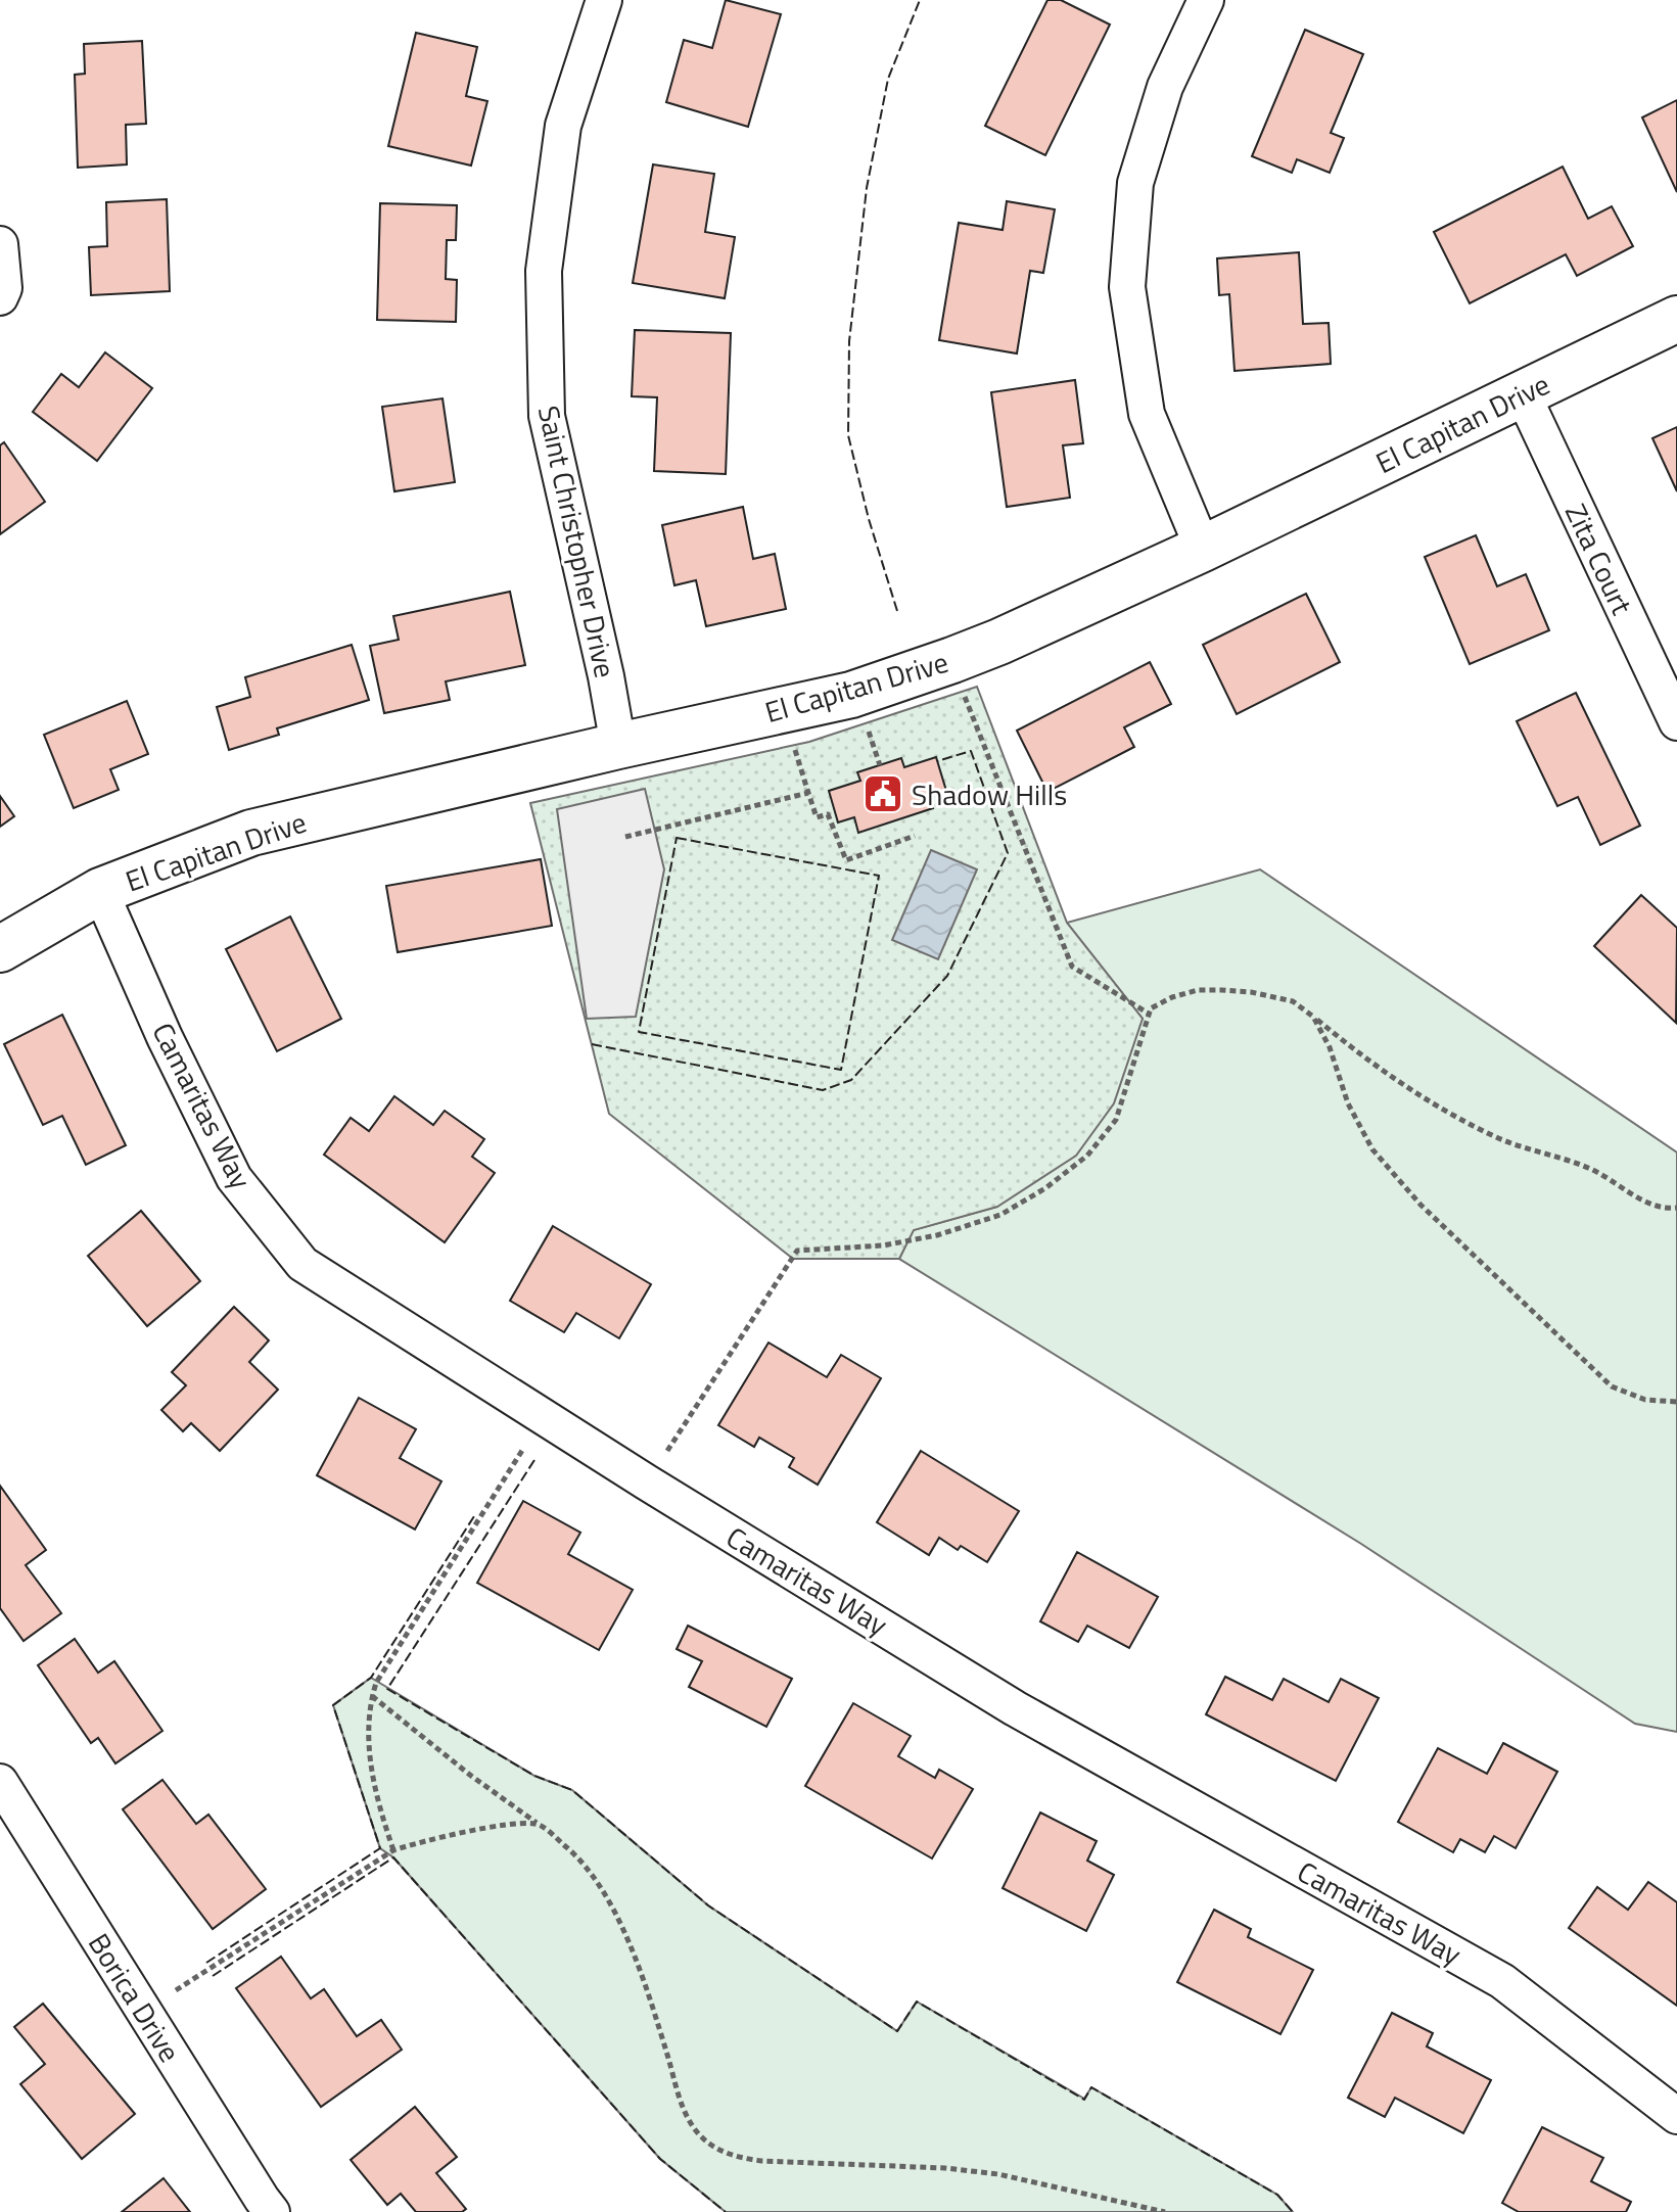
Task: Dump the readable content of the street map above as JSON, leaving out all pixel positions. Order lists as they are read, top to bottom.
{
  "streets": {
    "street": [
      "El Capitan Drive",
      "Saint Christopher Drive",
      "Zita Court",
      "Camaritas Way",
      "Borica Drive"
    ]
  },
  "crossings": [
    ["El Capitan Drive", "Saint Christopher Drive"],
    ["El Capitan Drive", "Zita Court"],
    ["El Capitan Drive", "Camaritas Way"]
  ],
  "places": {
    "public building": ["Shadow Hills"]
  }
}
